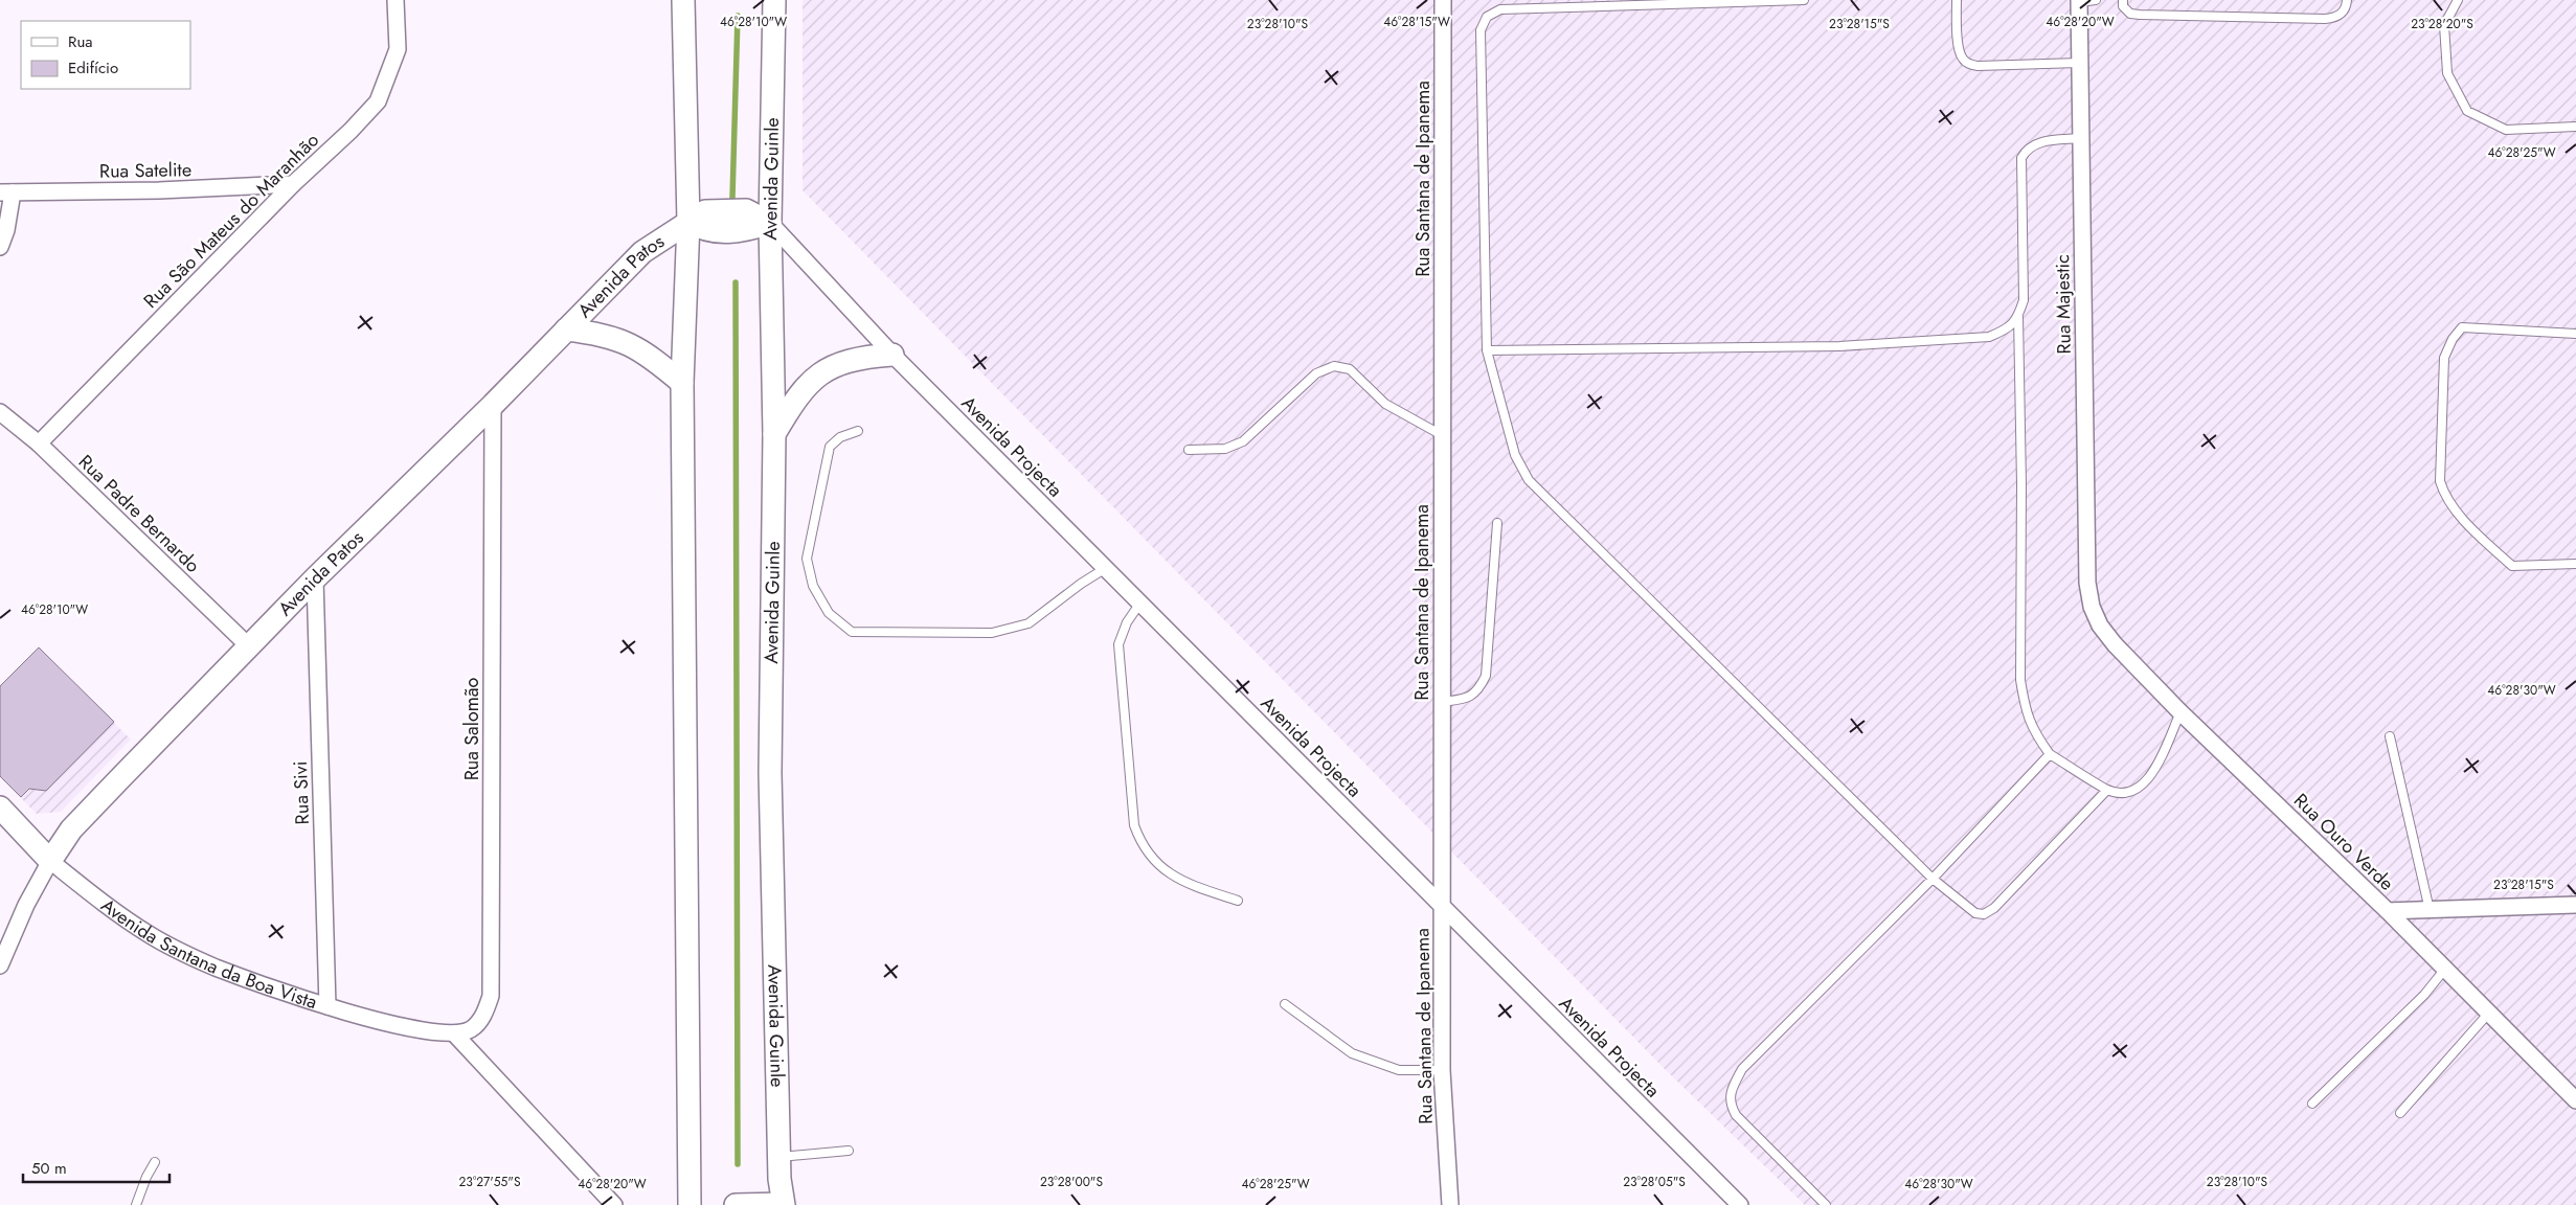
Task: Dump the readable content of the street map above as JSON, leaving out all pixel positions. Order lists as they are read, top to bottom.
{
  "streets": {
    "street": [
      "Rua Satelite",
      "Avenida Guinle",
      "Rua Santana de Ipanema",
      "Rua São Mateus do Maranhão",
      "Avenida Patos",
      "Rua Majestic",
      "Avenida Projecta",
      "Rua Padre Bernardo",
      "Rua Salomão",
      "Rua Sivi",
      "Rua Ouro Verde",
      "Avenida Santana da Boa Vista"
    ]
  },
  "crossings": [
    ["Rua Satelite", "Rua São Mateus do Maranhão"],
    ["Avenida Guinle", "Avenida Projecta"],
    ["Rua Santana de Ipanema", "Avenida Projecta"],
    ["Rua São Mateus do Maranhão", "Rua Padre Bernardo"],
    ["Avenida Patos", "Rua Padre Bernardo"],
    ["Avenida Patos", "Rua Salomão"],
    ["Avenida Patos", "Rua Sivi"],
    ["Avenida Patos", "Avenida Santana da Boa Vista"],
    ["Rua Majestic", "Rua Ouro Verde"],
    ["Rua Salomão", "Avenida Santana da Boa Vista"],
    ["Rua Sivi", "Avenida Santana da Boa Vista"]
  ],
  "legend": ["Rua", "Edifício"],
  "scale_bar": "50 m",
  "coordinates": [
    "46°28'10\"W",
    "46°28'15\"W",
    "46°28'20\"W",
    "23°28'20\"S",
    "23°28'10\"S",
    "23°28'15\"S",
    "46°28'25\"W",
    "46°28'30\"W",
    "23°27'55\"S",
    "23°28'00\"S",
    "23°28'05\"S"
  ]
}
